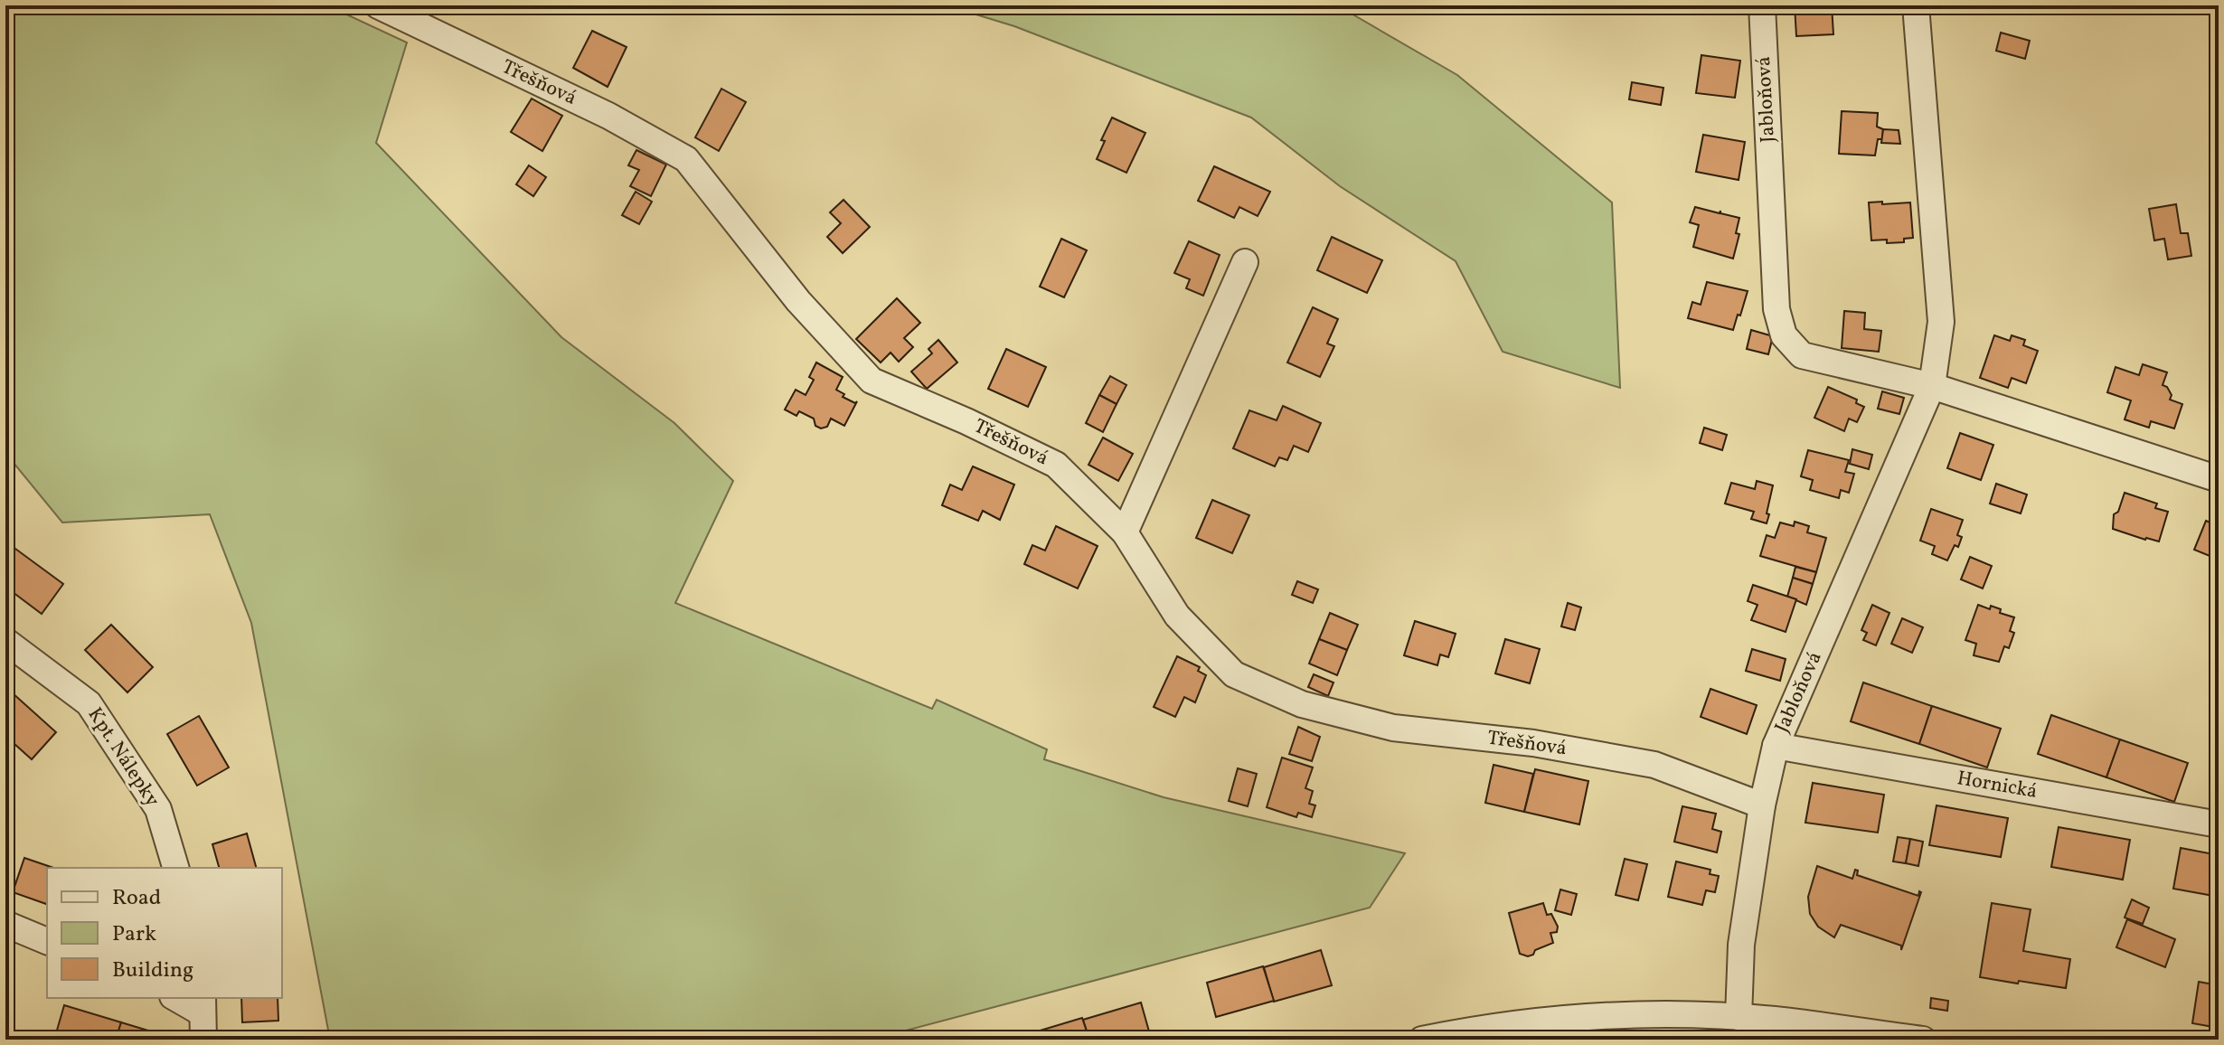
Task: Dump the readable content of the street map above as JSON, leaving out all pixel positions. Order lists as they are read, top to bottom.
{
  "streets": {
    "street": [
      "Třešňová",
      "Jabloňová",
      "Kpt. Nálepky",
      "Hornická"
    ]
  },
  "crossings": [
    ["Třešňová", "Jabloňová"],
    ["Jabloňová", "Hornická"]
  ],
  "legend": ["Road", "Park", "Building"]
}
